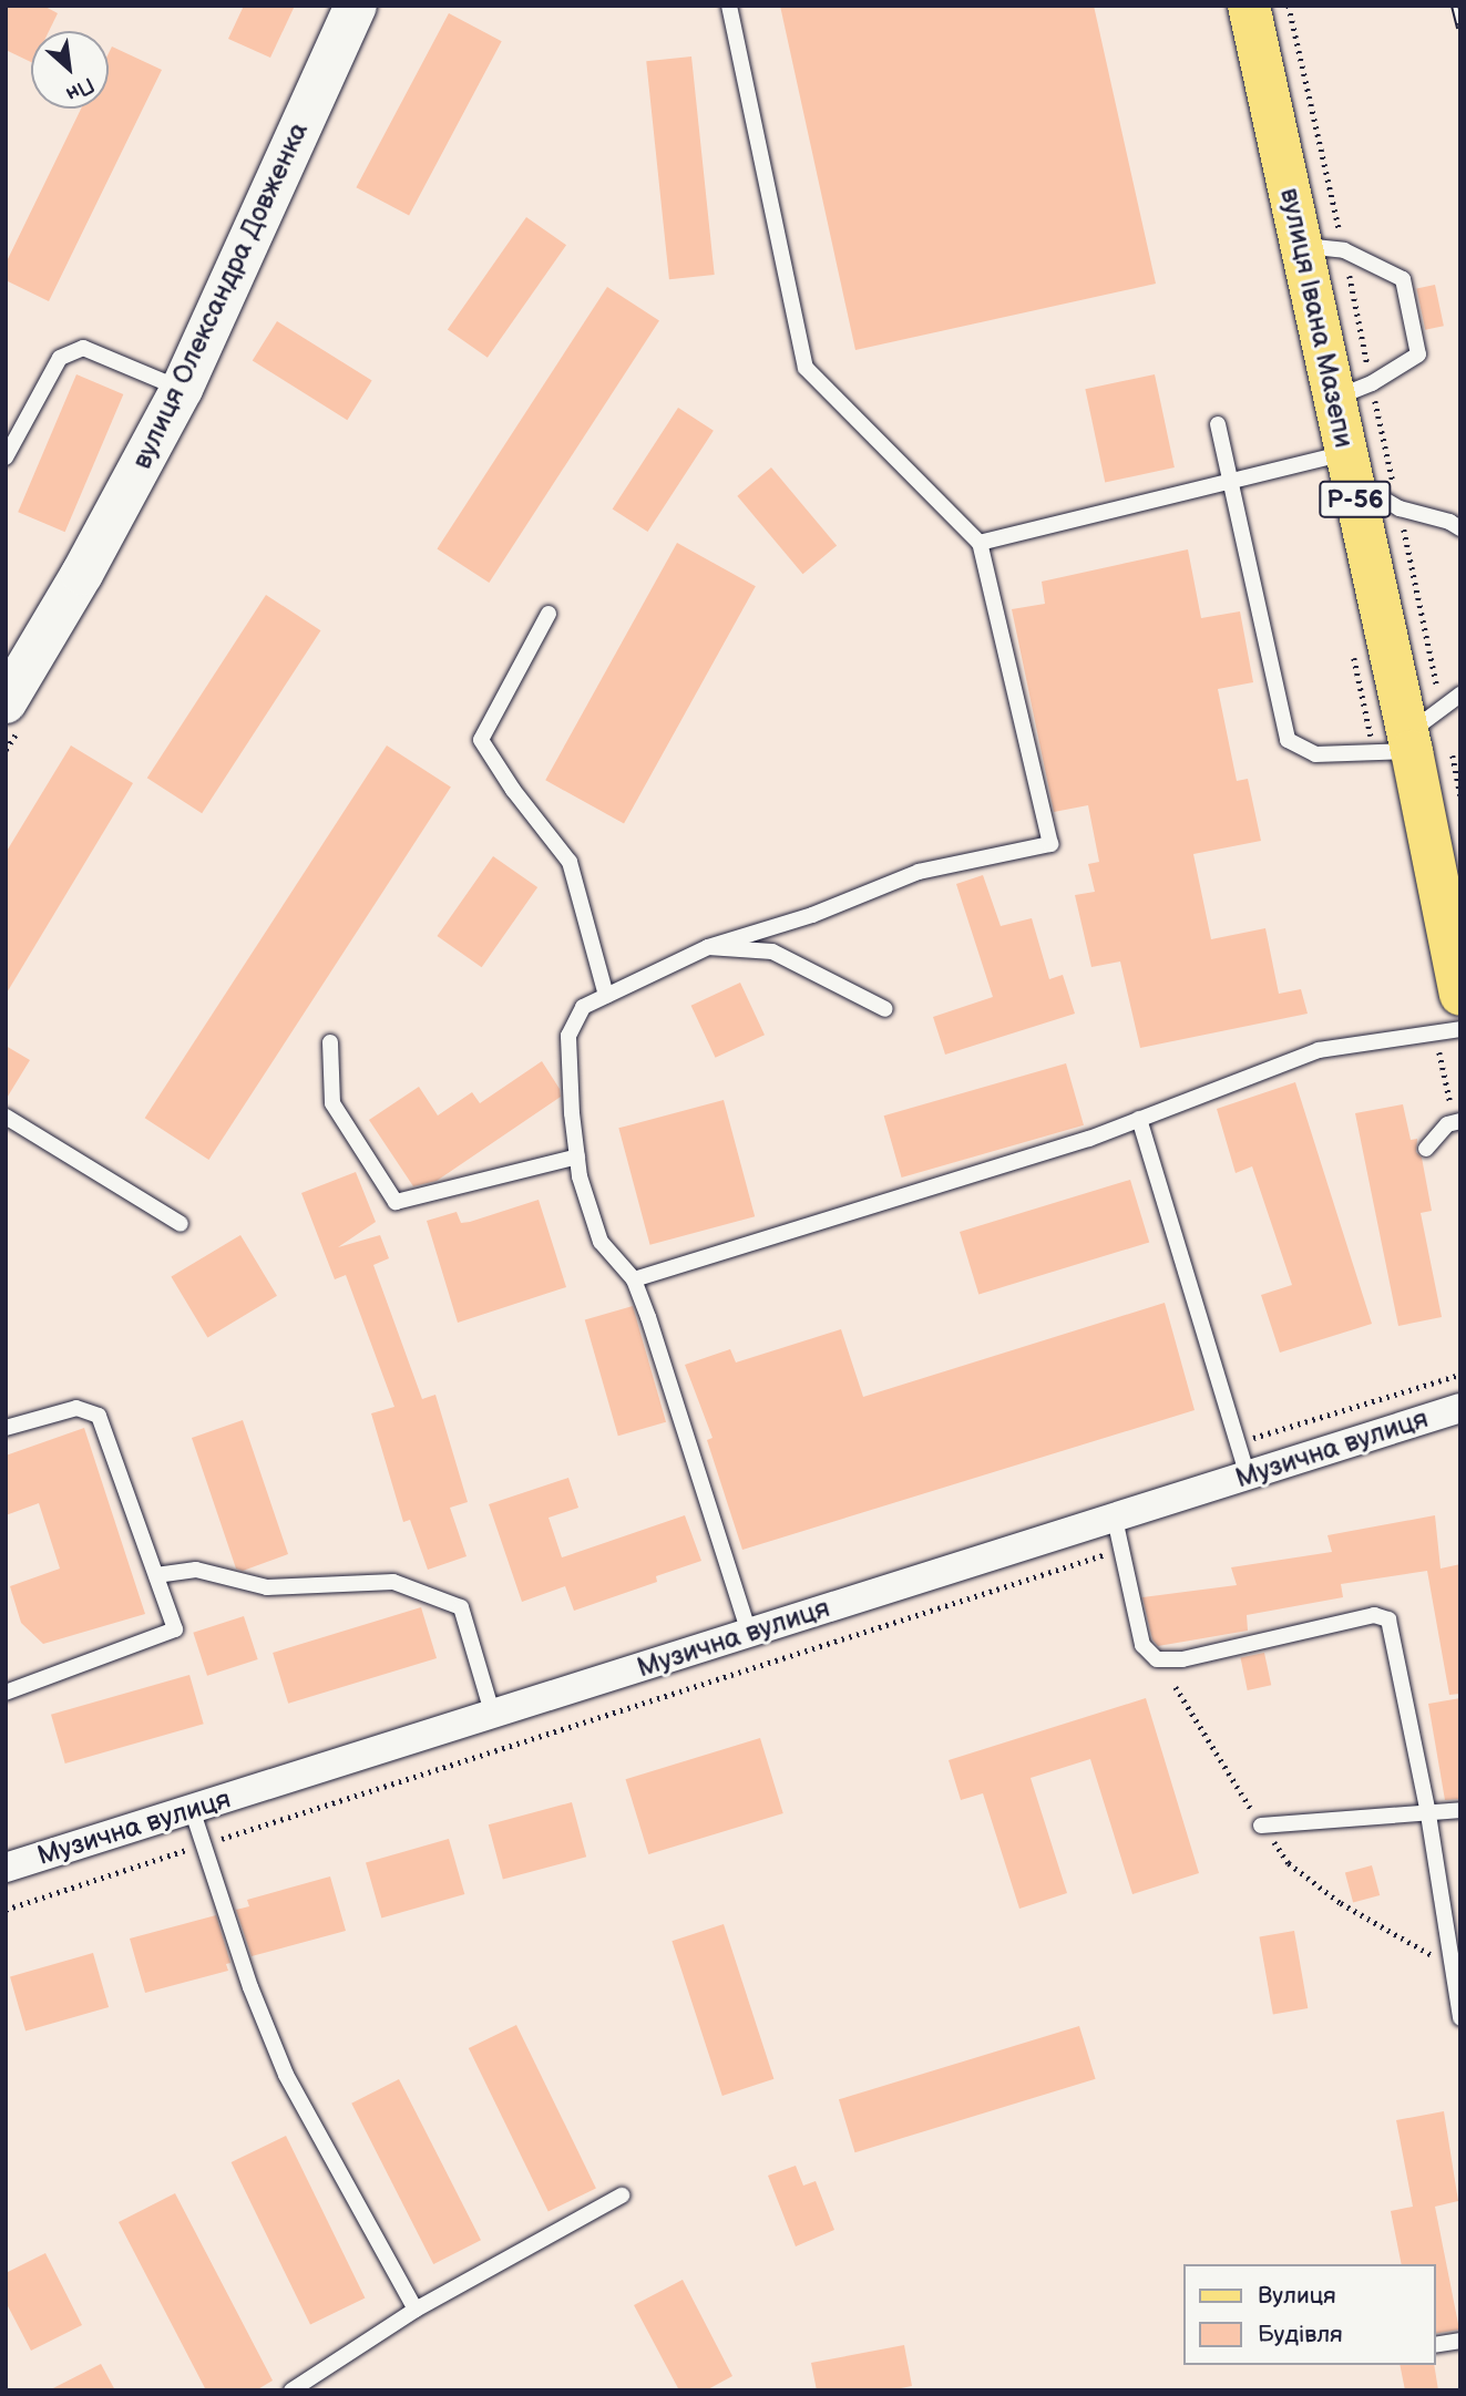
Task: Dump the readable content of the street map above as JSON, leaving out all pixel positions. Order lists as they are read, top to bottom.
{
  "streets": {
    "main road": ["вулиця Олександра Довженка", "вулиця Івана Мазепи", "Р-56"],
    "street": ["Музична вулиця"]
  },
  "legend": ["Вулиця", "Будівля"],
  "north": "bottom right"
}
